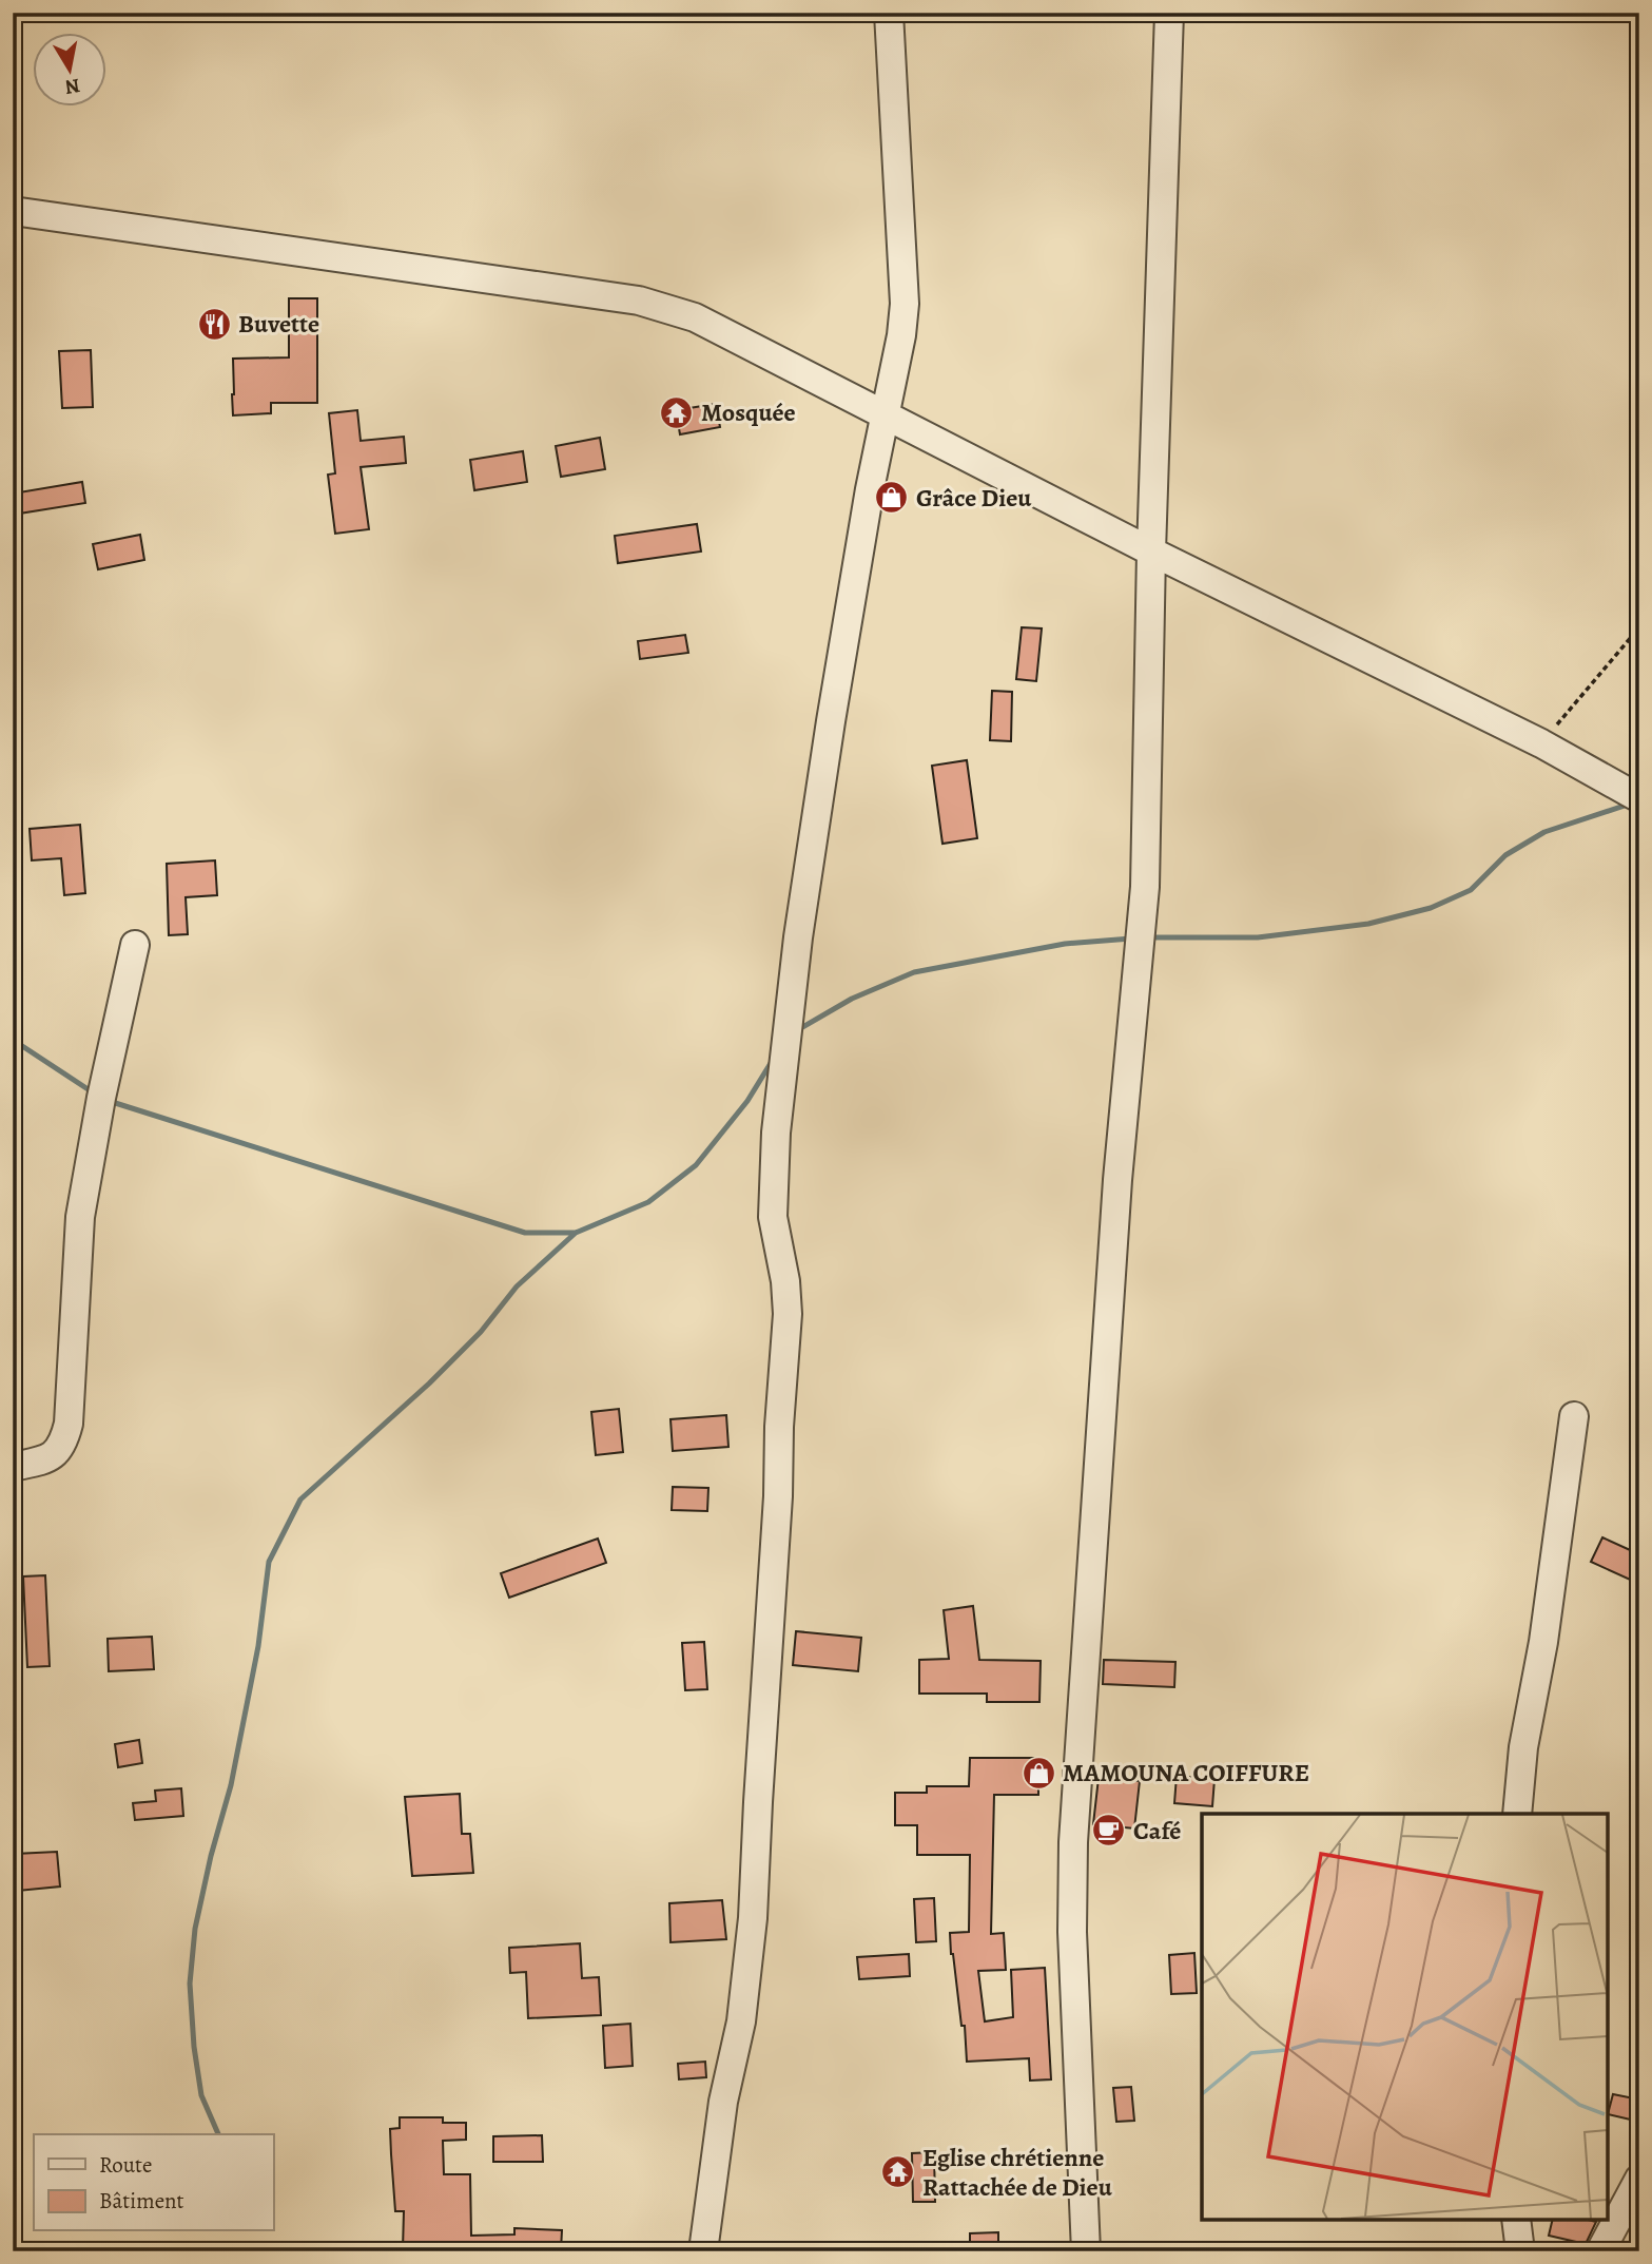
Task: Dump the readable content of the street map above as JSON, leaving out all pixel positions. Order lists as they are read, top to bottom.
{
  "places": {
    "restaurant": ["Buvette"],
    "temple": ["Mosquée", "Eglise chrétienne Rattachée de Dieu"],
    "shop": ["Grâce Dieu", "MAMOUNA COIFFURE"],
    "cafe": ["Café"]
  },
  "legend": ["Route", "Bâtiment"],
  "north": "bottom"
}
